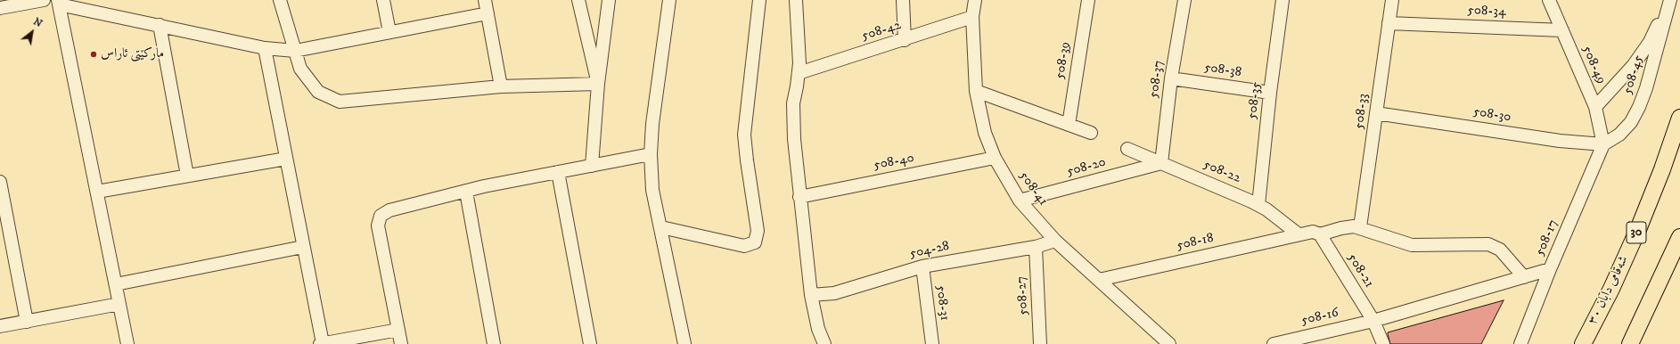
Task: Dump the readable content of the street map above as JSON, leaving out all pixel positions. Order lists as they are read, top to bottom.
{
  "streets": {
    "main road": ["30", "شەقامی دابان ٣٠"],
    "street": [
      "508-34",
      "508-42",
      "508-39",
      "508-49",
      "508-38",
      "508-45",
      "508-37",
      "508-35",
      "508-33",
      "508-30",
      "508-40",
      "508-20",
      "508-22",
      "508-41",
      "508-17",
      "508-18",
      "504-28",
      "508-21",
      "508-27",
      "508-31",
      "508-16"
    ]
  },
  "crossings": [
    ["508-34", "508-49"],
    ["508-34", "508-33"],
    ["508-42", "508-41"],
    ["508-49", "508-45"],
    ["508-49", "508-30"],
    ["508-49", "508-17"],
    ["508-38", "508-37"],
    ["508-38", "508-35"],
    ["508-45", "508-30"],
    ["508-45", "508-17"],
    ["508-37", "508-20"],
    ["508-37", "508-22"],
    ["508-35", "508-22"],
    ["508-33", "508-30"],
    ["508-30", "508-17"],
    ["508-40", "508-41"],
    ["508-20", "508-22"],
    ["508-20", "508-41"],
    ["508-22", "508-18"],
    ["508-41", "508-18"],
    ["508-41", "504-28"],
    ["508-17", "508-16"],
    ["504-28", "508-27"],
    ["504-28", "508-31"],
    ["508-21", "508-16"]
  ],
  "places": ["مارکێتی ئاراس"],
  "north": "top right"
}
